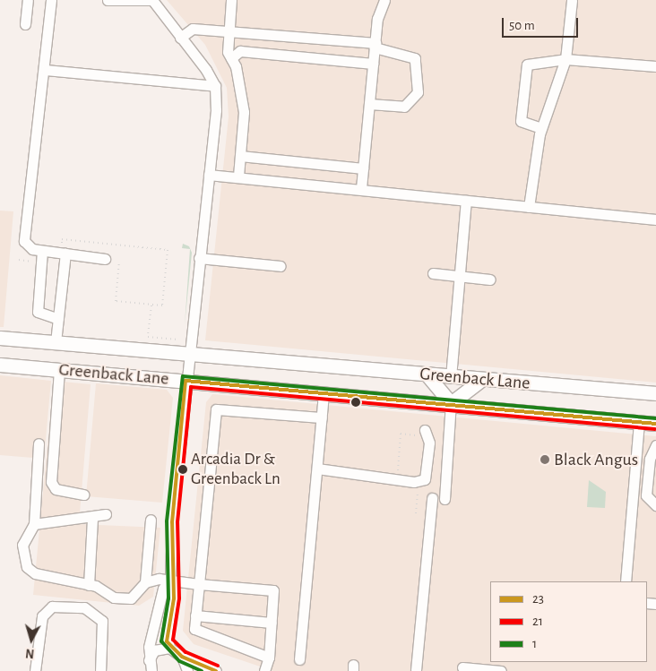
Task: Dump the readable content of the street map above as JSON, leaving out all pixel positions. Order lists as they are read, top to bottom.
{
  "streets": {
    "main road": ["Greenback Lane"]
  },
  "places": ["Black Angus", "Arcadia Dr & Greenback Ln"],
  "lines": ["transit line 1", "transit line 23", "transit line 21"],
  "legend": ["23", "21", "1"],
  "scale_bar": "50 m",
  "north": "bottom"
}
